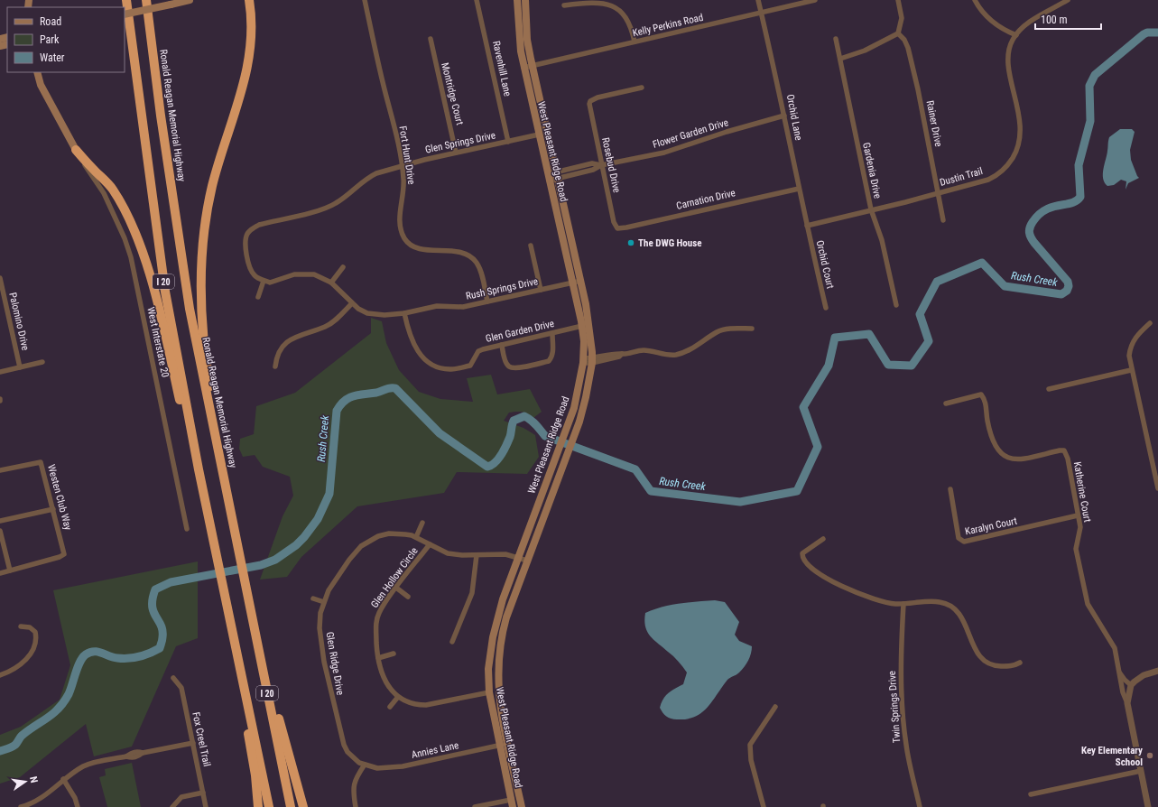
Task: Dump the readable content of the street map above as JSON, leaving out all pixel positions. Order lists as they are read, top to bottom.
{
  "streets": {
    "highway": ["Ronald Reagan Memorial Highway", "I 20"],
    "main road": ["West Pleasant Ridge Road", "West Interstate 20"],
    "street": [
      "Kelly Perkins Road",
      "Ravenhill Lane",
      "Montridge Court",
      "Orchid Lane",
      "Rainer Drive",
      "Flower Garden Drive",
      "Glen Springs Drive",
      "Fort Hunt Drive",
      "Rosebud Drive",
      "Gardenia Drive",
      "Dustin Trail",
      "Carnation Drive",
      "Orchid Court",
      "Rush Springs Drive",
      "Palomino Drive",
      "Glen Garden Drive",
      "Katherine Court",
      "Westen Club Way",
      "Karalyn Court",
      "Glen Hollow Circle",
      "Glen Ridge Drive",
      "Twin Springs Drive",
      "Fox Creel Trail",
      "Annies Lane"
    ]
  },
  "crossings": [
    ["Kelly Perkins Road", "Orchid Lane"],
    ["Kelly Perkins Road", "West Pleasant Ridge Road"],
    ["Ravenhill Lane", "Glen Springs Drive"],
    ["Montridge Court", "Glen Springs Drive"],
    ["Orchid Lane", "Flower Garden Drive"],
    ["Orchid Lane", "Dustin Trail"],
    ["Orchid Lane", "Carnation Drive"],
    ["Orchid Lane", "Orchid Court"],
    ["Rainer Drive", "Dustin Trail"],
    ["Flower Garden Drive", "West Pleasant Ridge Road"],
    ["Flower Garden Drive", "Rosebud Drive"],
    ["Glen Springs Drive", "West Pleasant Ridge Road"],
    ["Glen Springs Drive", "Fort Hunt Drive"],
    ["Glen Springs Drive", "Rush Springs Drive"],
    ["West Pleasant Ridge Road", "Rush Springs Drive"],
    ["West Pleasant Ridge Road", "Glen Garden Drive"],
    ["West Pleasant Ridge Road", "Glen Hollow Circle"],
    ["West Pleasant Ridge Road", "Glen Ridge Drive"],
    ["West Pleasant Ridge Road", "Annies Lane"],
    ["Fort Hunt Drive", "Rush Springs Drive"],
    ["Rosebud Drive", "Carnation Drive"],
    ["Gardenia Drive", "Dustin Trail"],
    ["Dustin Trail", "Orchid Court"],
    ["Rush Springs Drive", "Glen Garden Drive"],
    ["Katherine Court", "Karalyn Court"],
    ["Glen Hollow Circle", "Glen Ridge Drive"],
    ["Glen Ridge Drive", "Annies Lane"]
  ],
  "water": ["Rush Creek"],
  "places": ["The DWG House", "Key Elementary School"],
  "legend": ["Road", "Park", "Water"],
  "scale_bar": "100 m",
  "north": "right"
}
